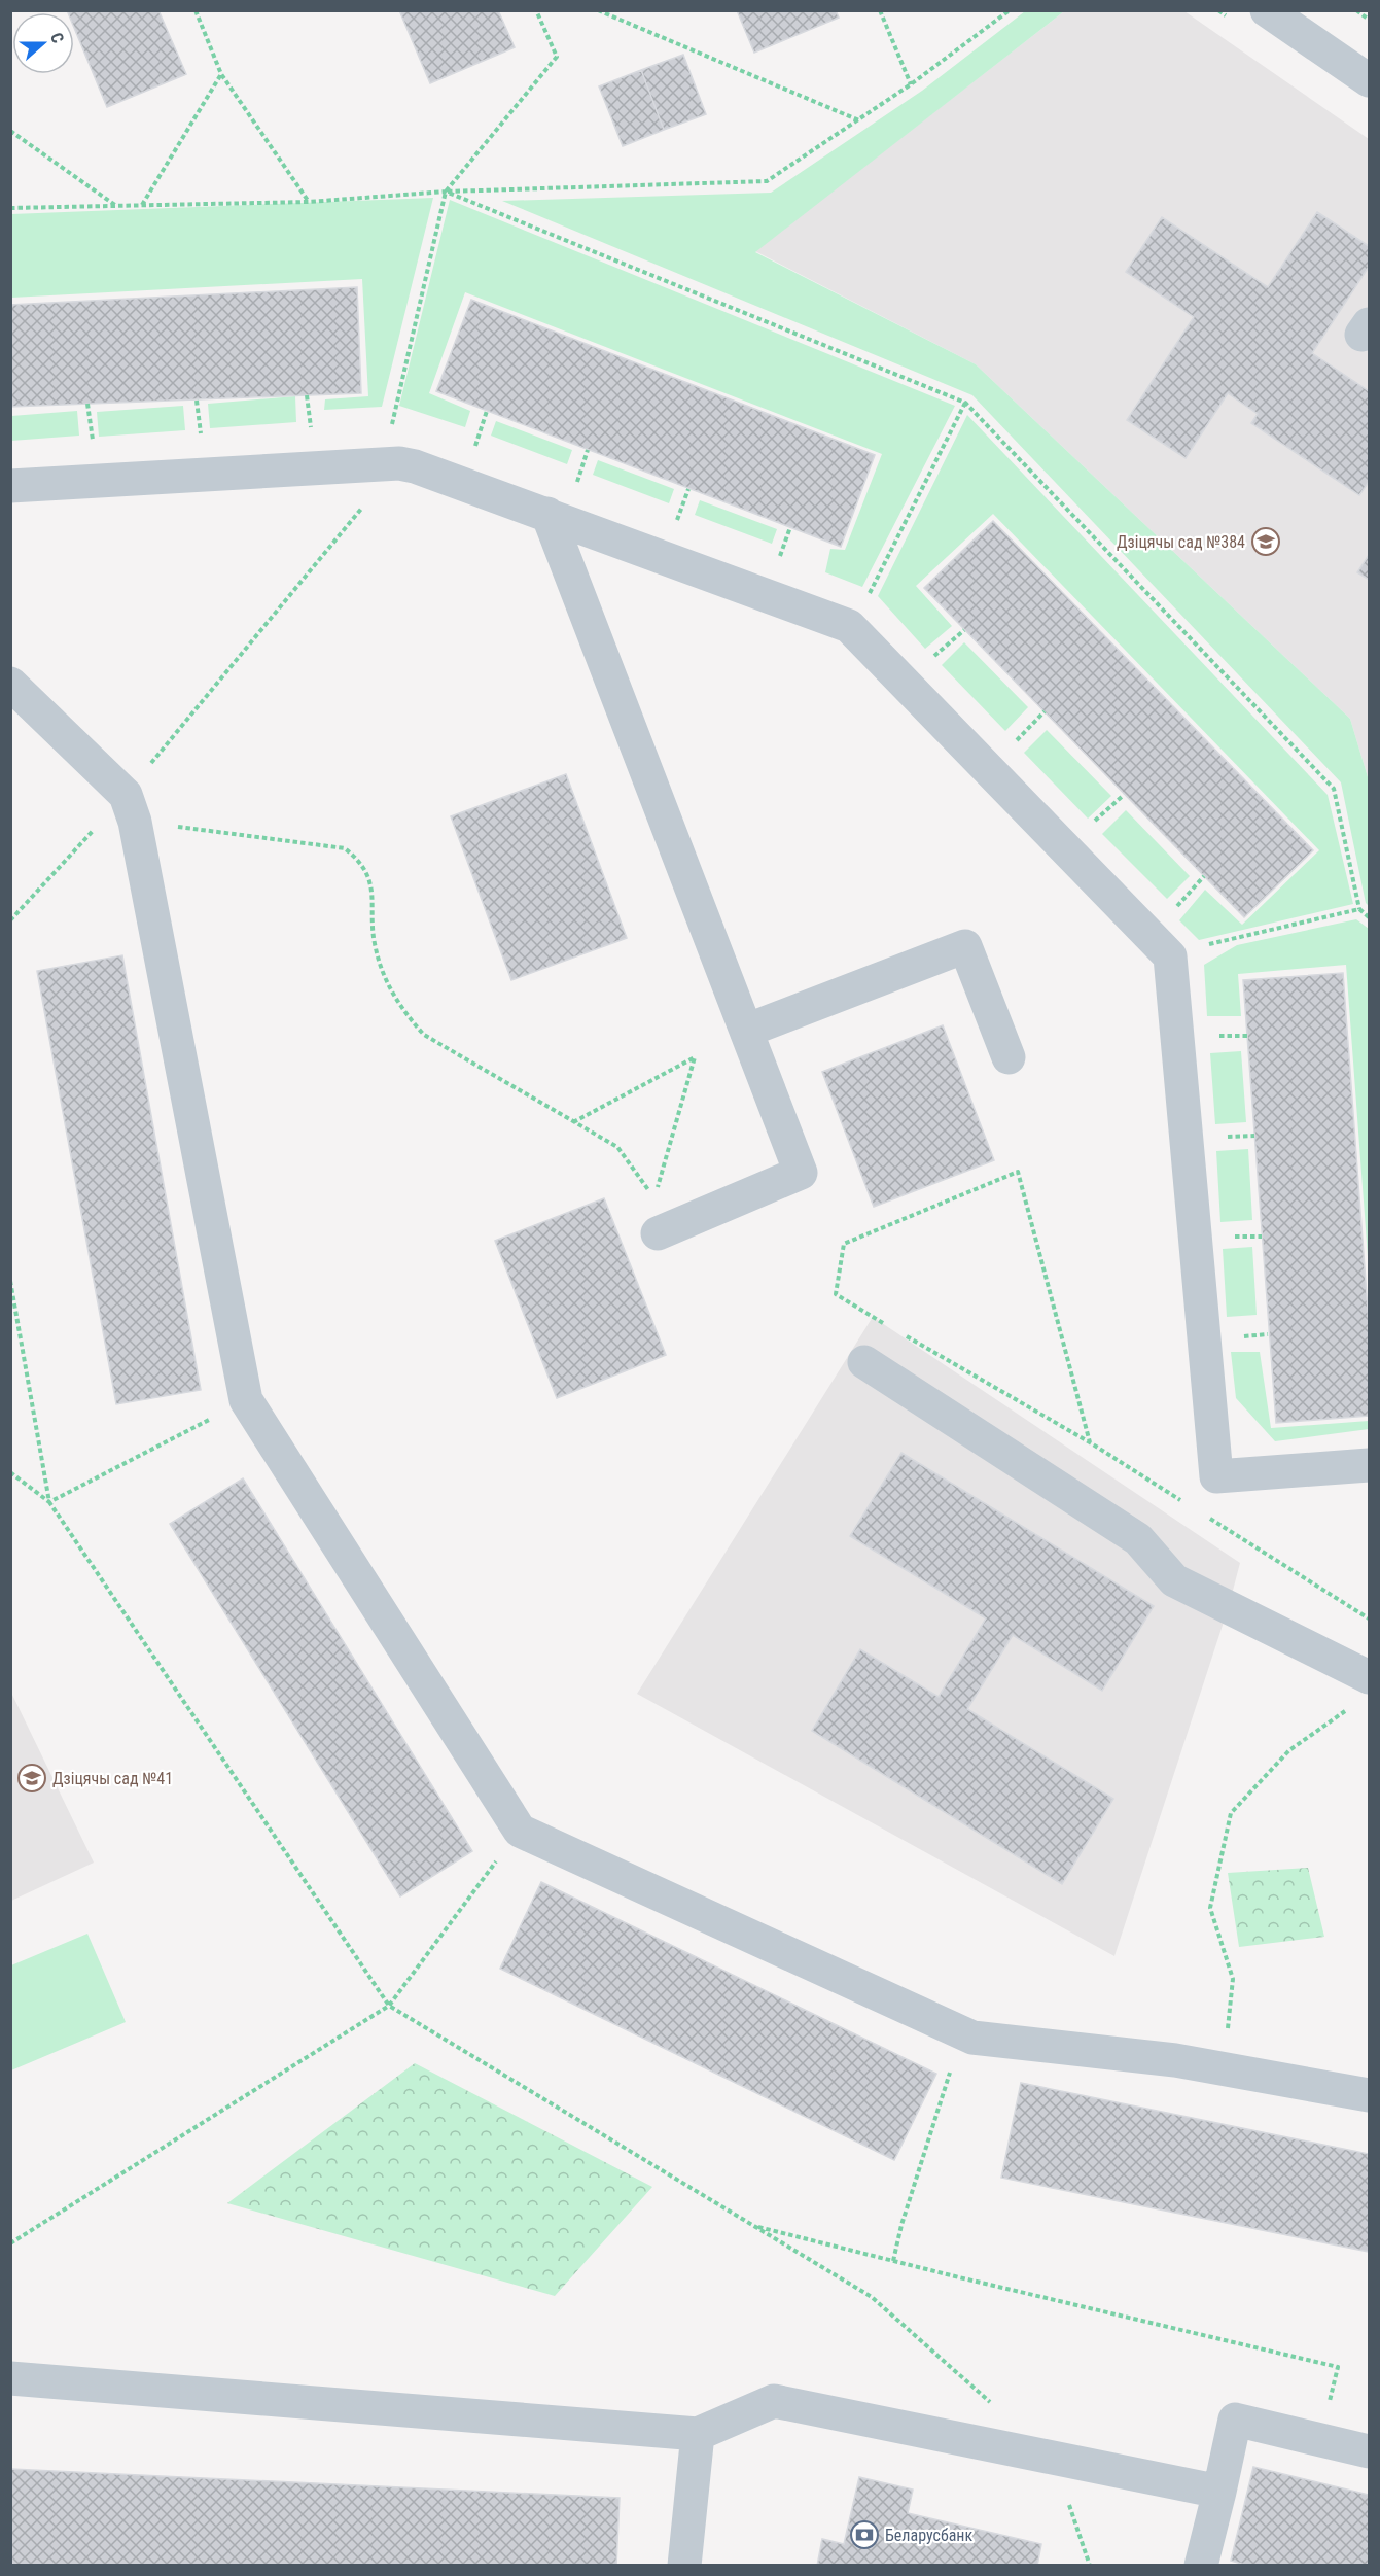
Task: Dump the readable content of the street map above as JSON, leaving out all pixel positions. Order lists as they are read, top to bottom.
{
  "places": {
    "school or university": ["Дзіцячы сад №384", "Дзіцячы сад №41"],
    "bank": ["Беларусбанк"]
  },
  "north": "right"
}
